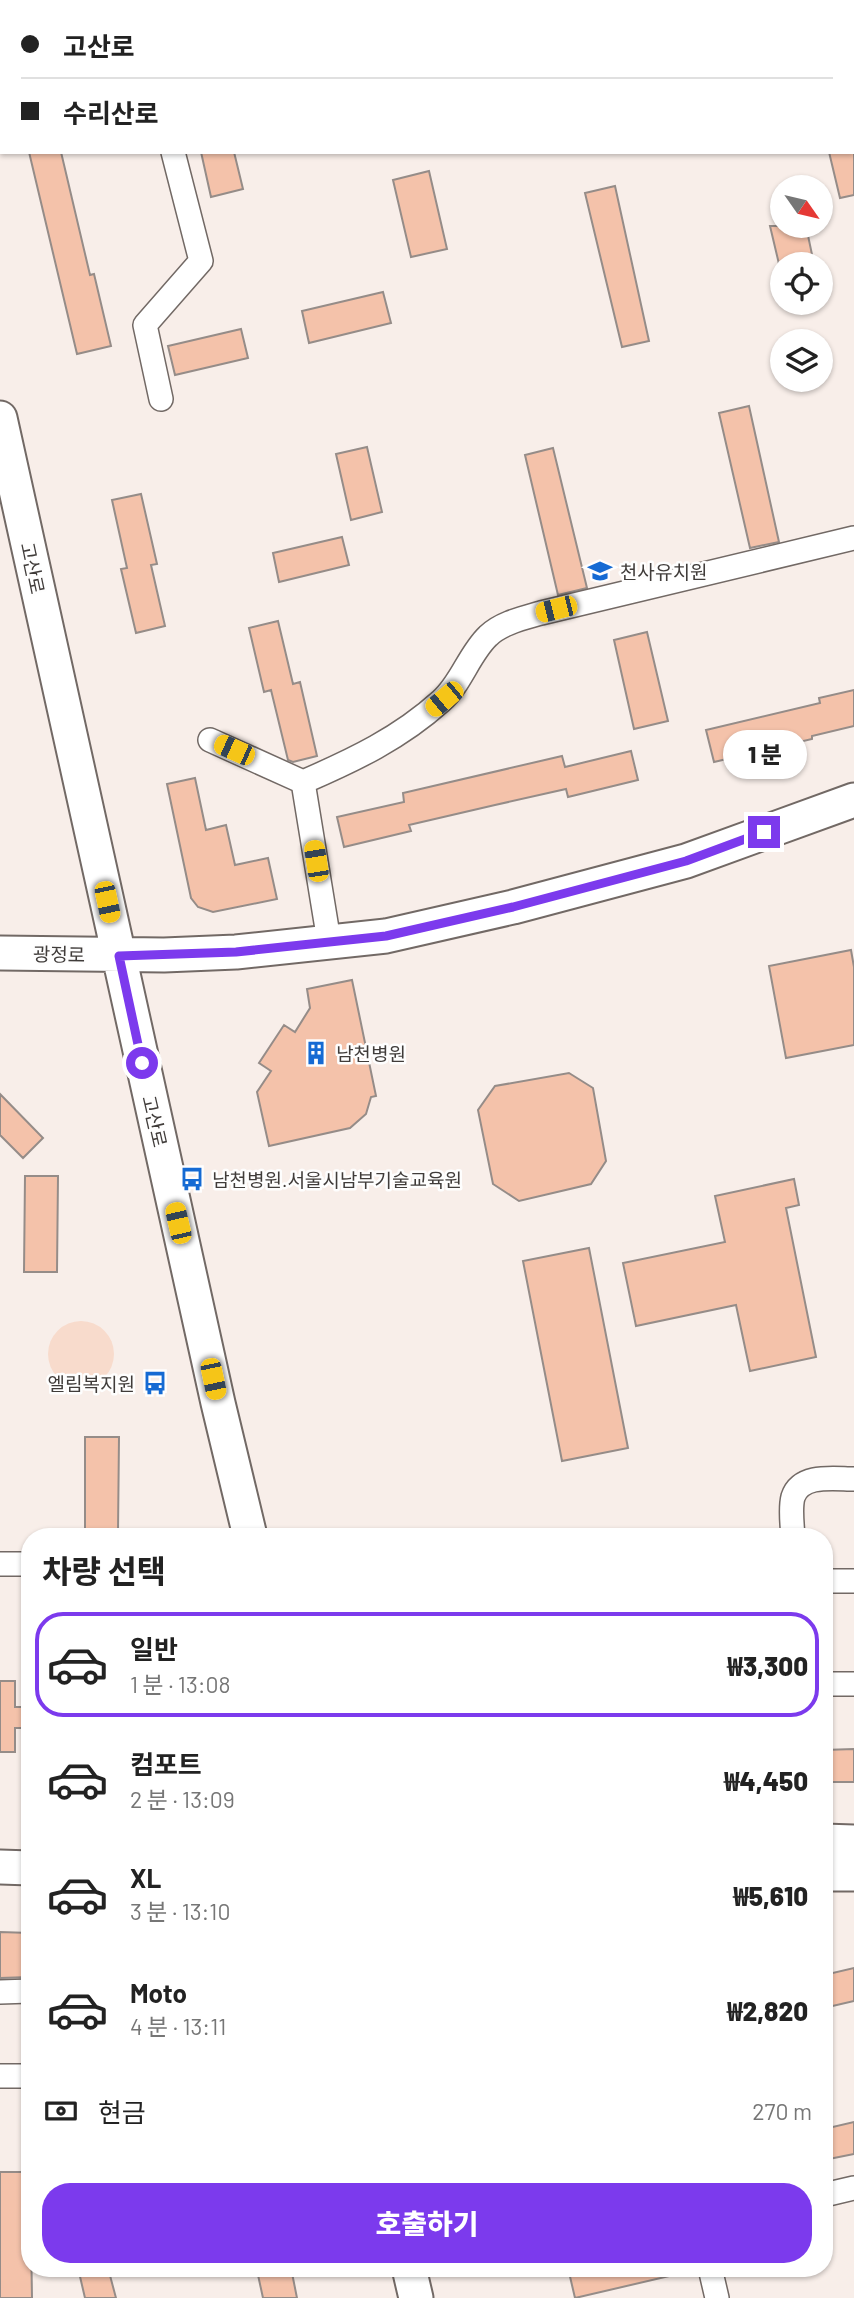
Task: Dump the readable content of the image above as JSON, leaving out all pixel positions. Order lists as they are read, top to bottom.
{
  "streets": {
    "street": ["고산로", "광정로"]
  },
  "crossings": [
    ["고산로", "광정로"]
  ],
  "places": {
    "school or university": ["천사유치원"],
    "building": ["남천병원"],
    "bus stop": ["남천병원.서울시남부기술교육원", "엘림복지원"]
  },
  "north": "bottom right",
  "page": {
    "banner": ["고산로", "수리산로"],
    "bubble": "1 분",
    "heading": "차량 선택",
    "list": [
      {
        "name": "일반",
        "note": "1 분 · 13:08",
        "value": "₩3,300"
      },
      {
        "name": "컴포트",
        "note": "2 분 · 13:09",
        "value": "₩4,450"
      },
      {
        "name": "XL",
        "note": "3 분 · 13:10",
        "value": "₩5,610"
      },
      {
        "name": "Moto",
        "note": "4 분 · 13:11",
        "value": "₩2,820"
      }
    ],
    "pay": ["현금", "270 m"],
    "buttons": "호출하기"
  }
}
